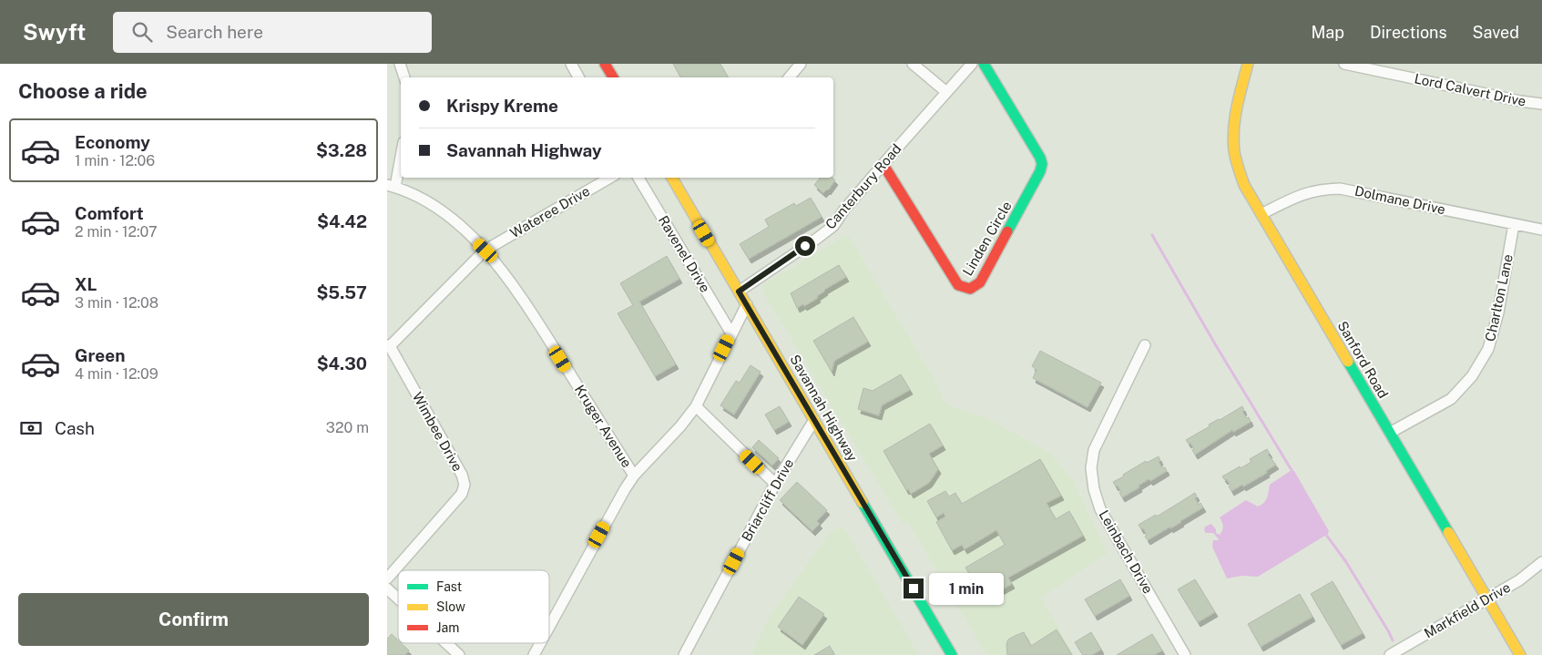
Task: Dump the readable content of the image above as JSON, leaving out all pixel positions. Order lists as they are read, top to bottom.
{
  "streets": {
    "main road": ["Linden Circle", "Sanford Road", "Savannah Highway"],
    "street": [
      "Lord Calvert Drive",
      "Canterbury Road",
      "Dolmane Drive",
      "Wateree Drive",
      "Ravenel Drive",
      "Charlton Lane",
      "Kruger Avenue",
      "Wimbee Drive",
      "Briarcliff Drive",
      "Leinbach Drive",
      "Markfield Drive"
    ]
  },
  "crossings": [
    ["Canterbury Road", "Linden Circle"],
    ["Canterbury Road", "Savannah Highway"],
    ["Dolmane Drive", "Charlton Lane"],
    ["Dolmane Drive", "Sanford Road"],
    ["Wateree Drive", "Kruger Avenue"],
    ["Wateree Drive", "Wimbee Drive"],
    ["Charlton Lane", "Sanford Road"],
    ["Sanford Road", "Markfield Drive"],
    ["Savannah Highway", "Briarcliff Drive"]
  ],
  "legend": ["Fast", "Slow", "Jam"],
  "page": {
    "header": "Swyft",
    "search": "Search here",
    "nav": ["Map", "Directions", "Saved"],
    "heading": "Choose a ride",
    "banner": ["Krispy Kreme", "Savannah Highway"],
    "list": [
      {
        "name": "Economy",
        "note": "1 min · 12:06",
        "value": "$3.28"
      },
      {
        "name": "Comfort",
        "note": "2 min · 12:07",
        "value": "$4.42"
      },
      {
        "name": "XL",
        "note": "3 min · 12:08",
        "value": "$5.57"
      },
      {
        "name": "Green",
        "note": "4 min · 12:09",
        "value": "$4.30"
      }
    ],
    "pay": ["Cash", "320 m"],
    "bubble": "1 min",
    "buttons": "Confirm"
  }
}
